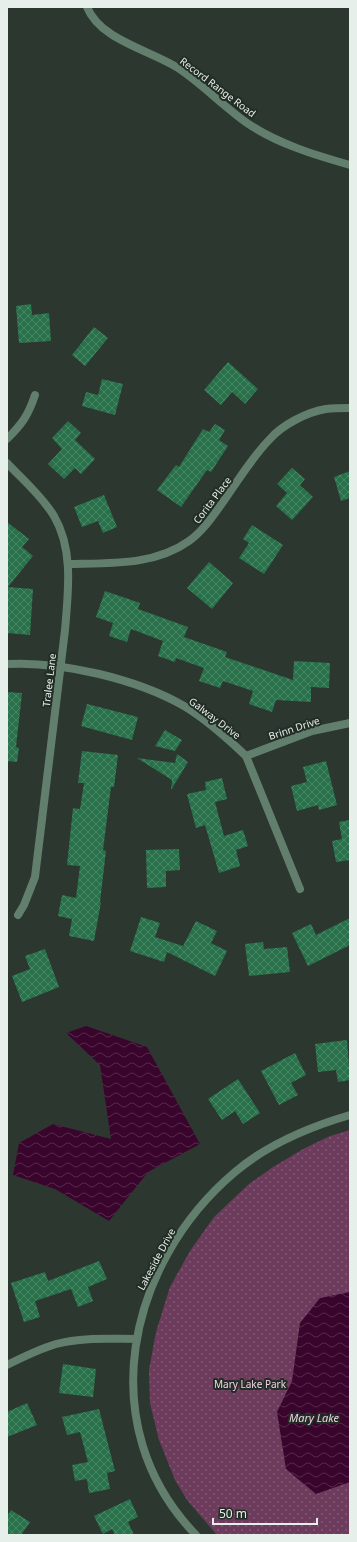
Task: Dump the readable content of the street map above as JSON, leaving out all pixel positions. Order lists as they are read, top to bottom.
{
  "streets": {
    "street": [
      "Record Range Road",
      "Corita Place",
      "Tralee Lane",
      "Galway Drive",
      "Brinn Drive",
      "Lakeside Drive"
    ]
  },
  "crossings": [
    ["Corita Place", "Tralee Lane"],
    ["Tralee Lane", "Galway Drive"],
    ["Galway Drive", "Brinn Drive"]
  ],
  "water": ["Mary Lake"],
  "parks": ["Mary Lake Park"],
  "scale_bar": "50 m"
}
